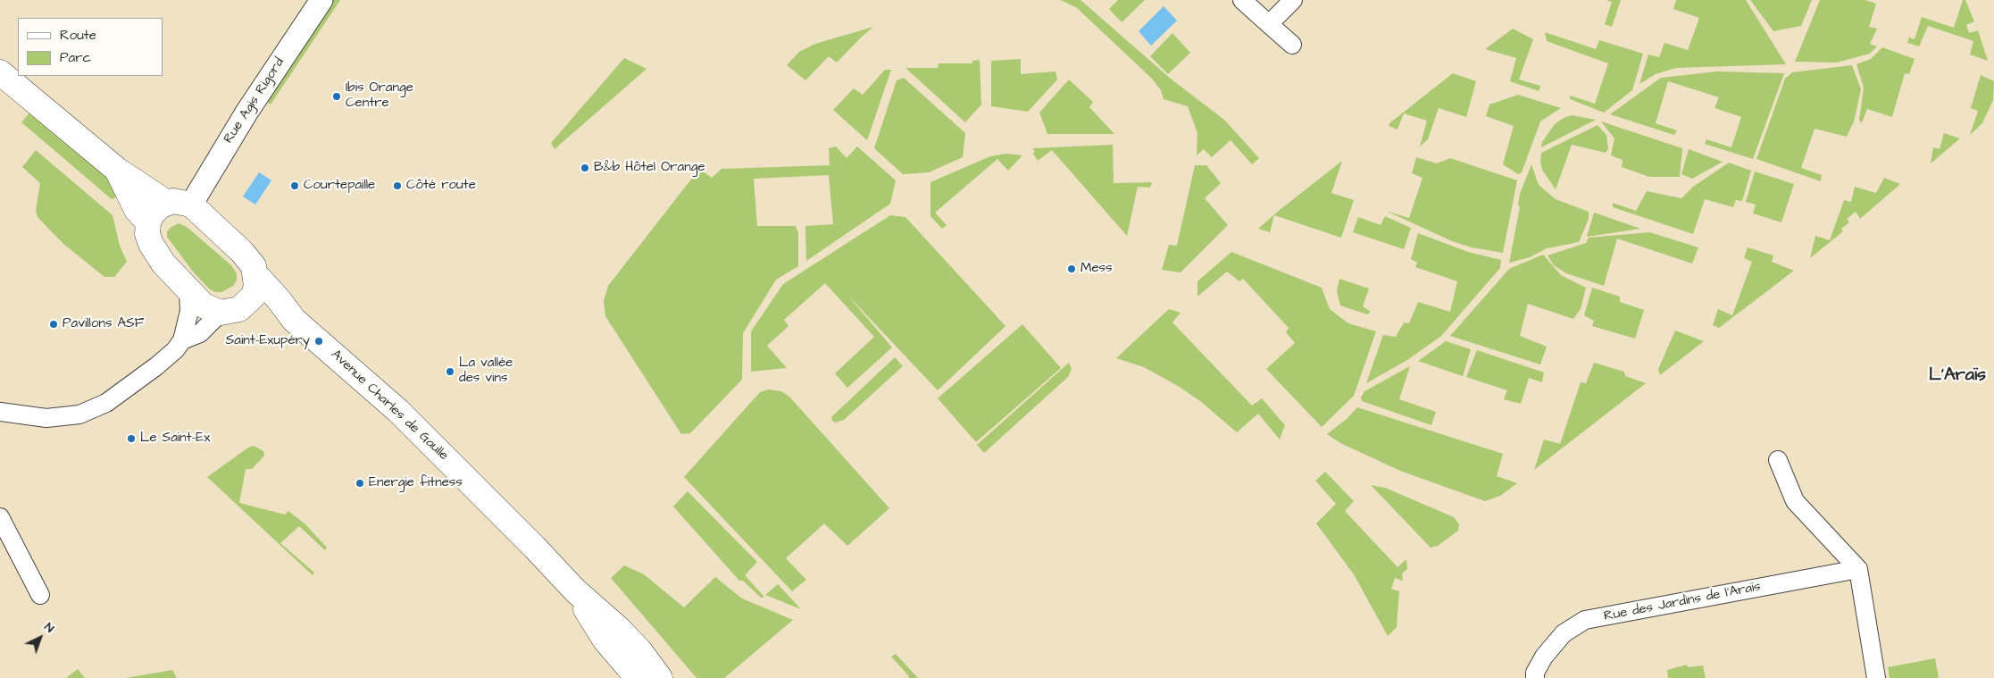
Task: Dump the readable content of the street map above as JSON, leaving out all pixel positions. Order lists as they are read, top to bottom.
{
  "streets": {
    "main road": ["Avenue Charles de Gaulle"],
    "street": ["Rue Agis Rigord", "Rue des Jardins de l'Araïs"]
  },
  "crossings": [
    ["Rue Agis Rigord", "Avenue Charles de Gaulle"]
  ],
  "districts": ["L'Araïs"],
  "places": [
    "Ibis Orange Centre",
    "B&b Hôtel Orange",
    "Courtepaille",
    "Côté route",
    "Mess",
    "Pavillons ASF",
    "Saint-Exupéry",
    "La vallée des vins",
    "Le Saint-Ex",
    "Energie fitness"
  ],
  "legend": ["Route", "Parc"],
  "north": "top right"
}
